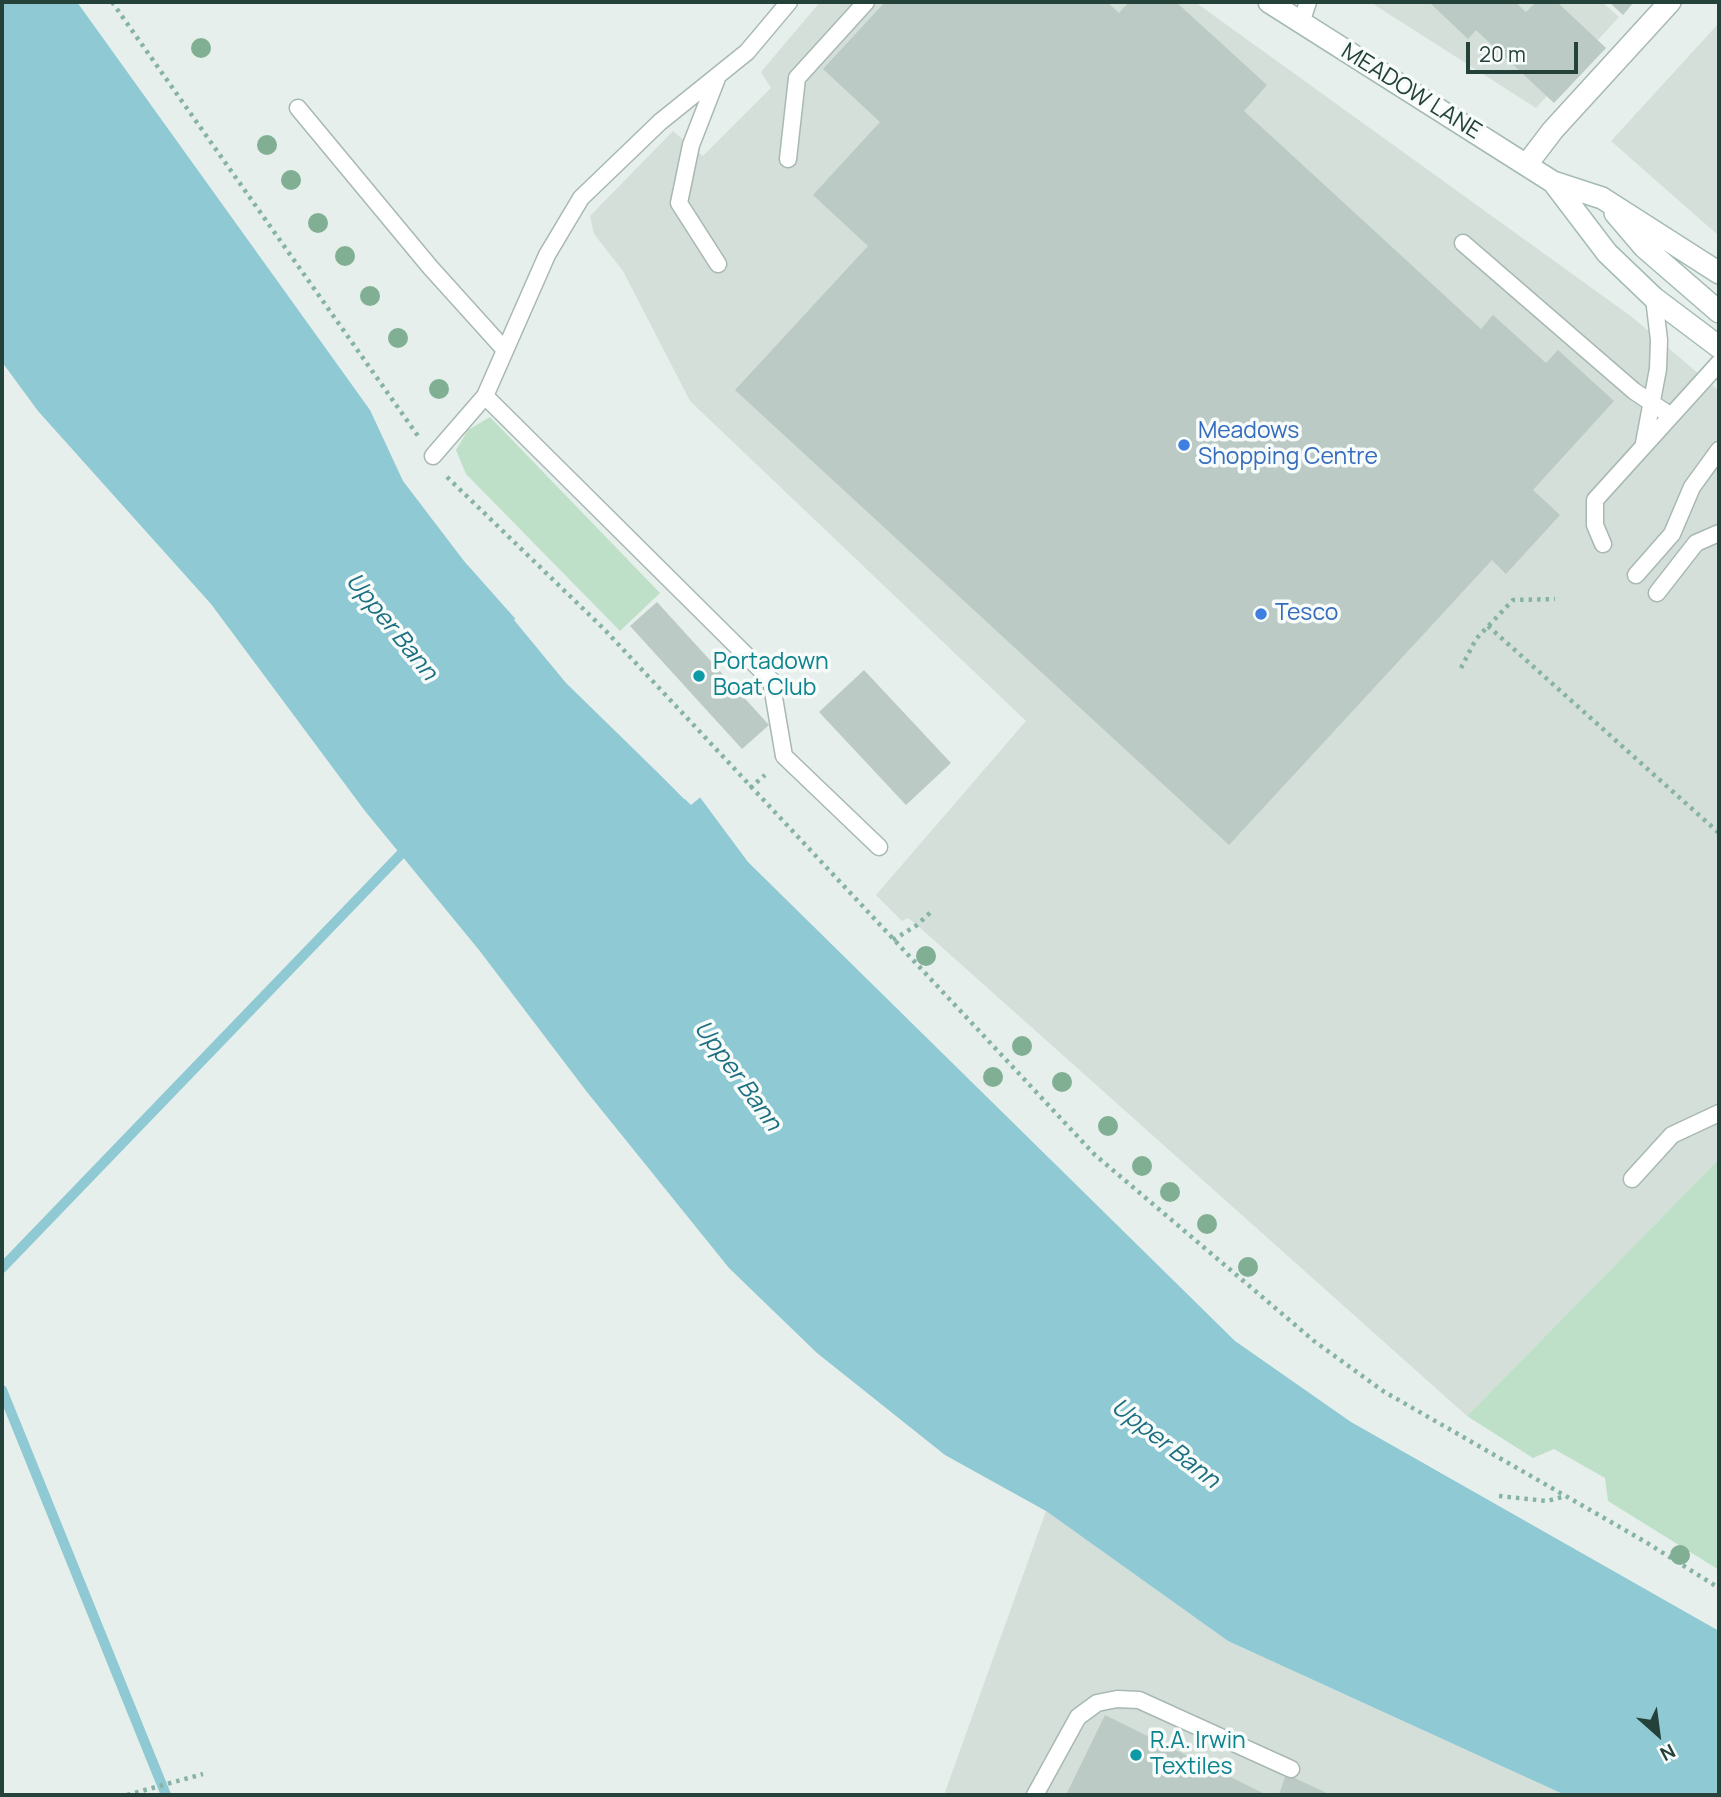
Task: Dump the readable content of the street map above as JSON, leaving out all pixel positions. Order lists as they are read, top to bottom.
{
  "streets": {
    "street": ["MEADOW LANE"]
  },
  "water": ["Upper Bann"],
  "places": [
    "Meadows Shopping Centre",
    "Tesco",
    "Portadown Boat Club",
    "R.A. Irwin Textiles"
  ],
  "scale_bar": "20 m",
  "north": "bottom right"
}
